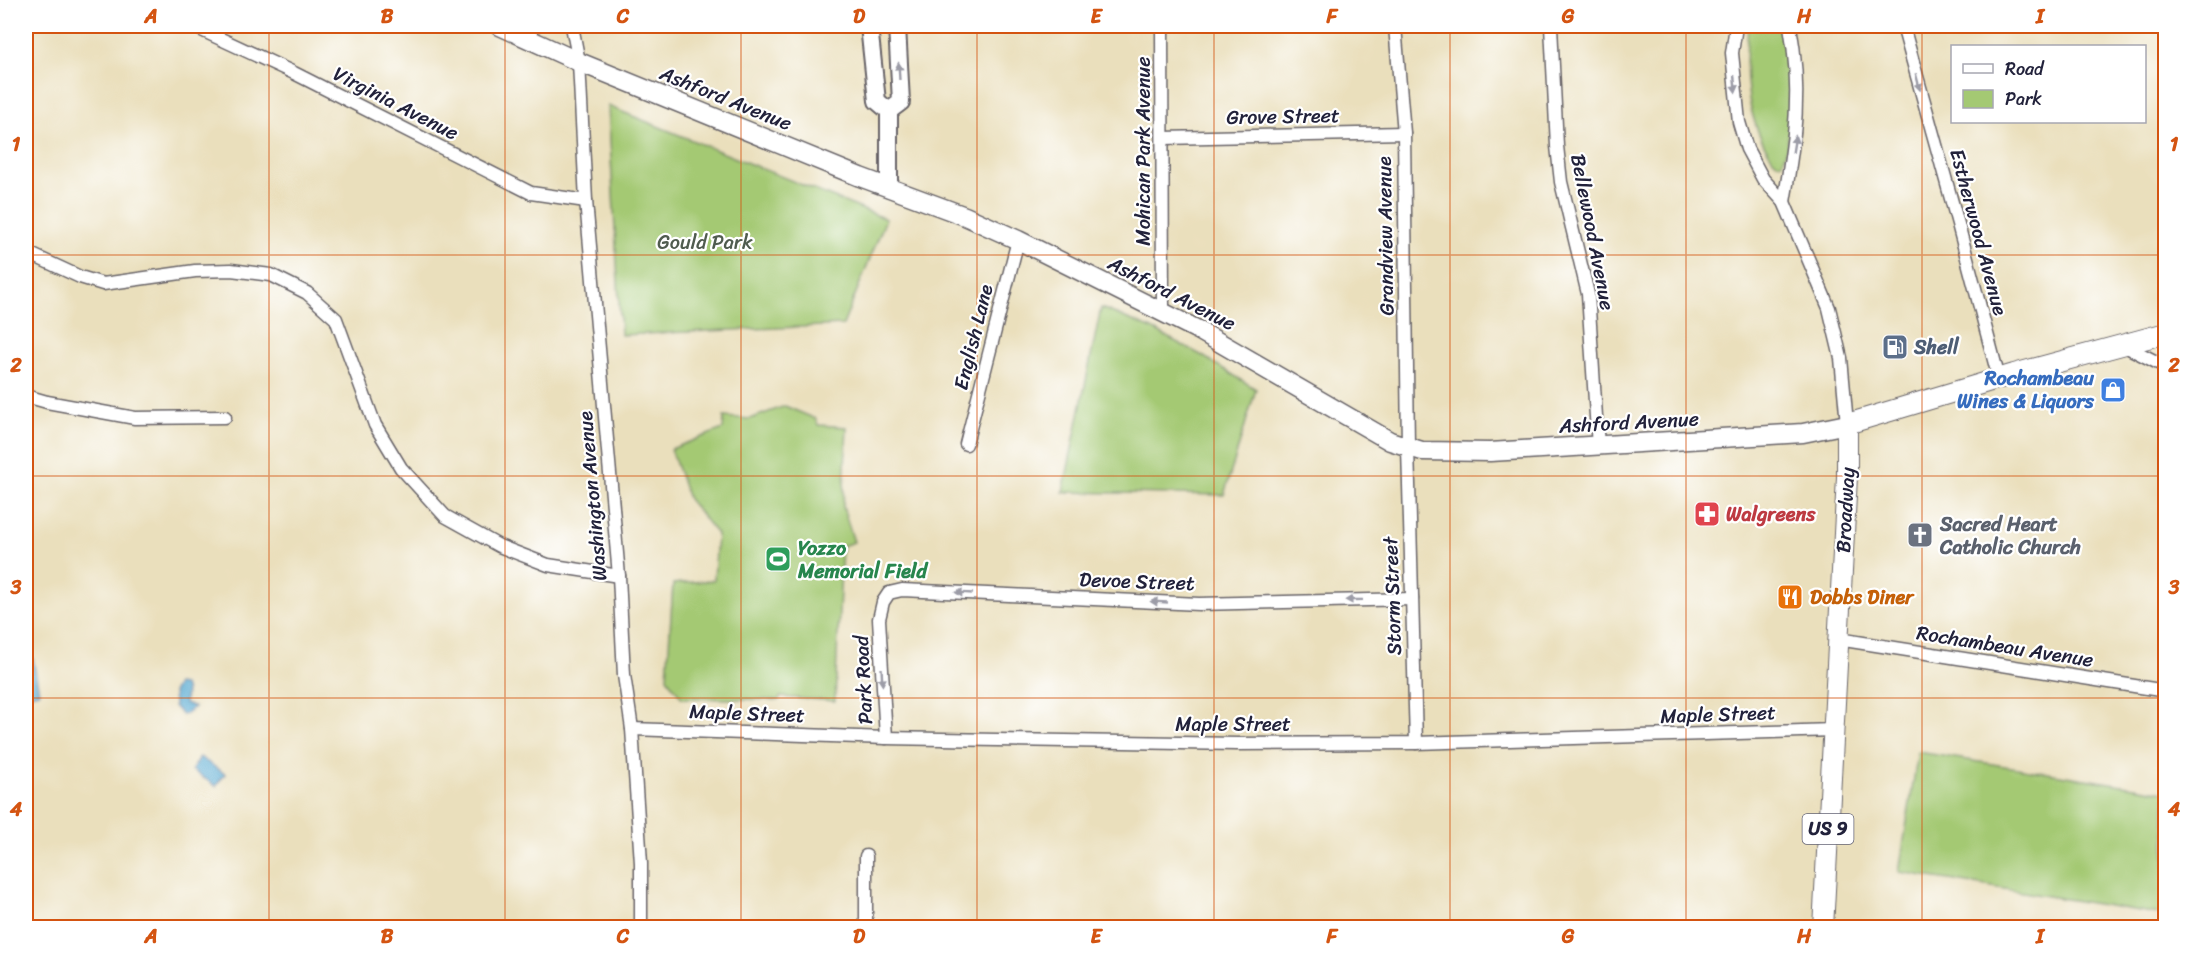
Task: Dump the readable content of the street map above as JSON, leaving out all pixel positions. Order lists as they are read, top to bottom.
{
  "streets": {
    "main road": ["Ashford Avenue", "Broadway", "US 9"],
    "street": [
      "Virginia Avenue",
      "Grove Street",
      "Mohican Park Avenue",
      "Bellewood Avenue",
      "Estherwood Avenue",
      "Grandview Avenue",
      "English Lane",
      "Washington Avenue",
      "Devoe Street",
      "Storm Street",
      "Rochambeau Avenue",
      "Park Road",
      "Maple Street"
    ]
  },
  "crossings": [
    ["Ashford Avenue", "Mohican Park Avenue"],
    ["Ashford Avenue", "Bellewood Avenue"],
    ["Ashford Avenue", "Grandview Avenue"],
    ["Ashford Avenue", "English Lane"],
    ["Ashford Avenue", "Washington Avenue"],
    ["Ashford Avenue", "Broadway"],
    ["Ashford Avenue", "Storm Street"],
    ["Virginia Avenue", "Washington Avenue"],
    ["Grove Street", "Mohican Park Avenue"],
    ["Grove Street", "Grandview Avenue"],
    ["Grandview Avenue", "Storm Street"],
    ["Washington Avenue", "Maple Street"],
    ["Broadway", "Rochambeau Avenue"],
    ["Broadway", "Maple Street"],
    ["Devoe Street", "Storm Street"],
    ["Devoe Street", "Park Road"],
    ["Storm Street", "Maple Street"],
    ["Park Road", "Maple Street"]
  ],
  "one_way": ["Estherwood Avenue", "Devoe Street", "Park Road"],
  "parks": ["Gould Park"],
  "places": {
    "fuel station": ["Shell"],
    "shop": ["Rochambeau Wines & Liquors"],
    "pharmacy": ["Walgreens"],
    "church": ["Sacred Heart Catholic Church"],
    "sports": ["Yozzo Memorial Field"],
    "restaurant": ["Dobbs Diner"]
  },
  "legend": ["Road", "Park"],
  "grid": {
    "columns": [
      "A",
      "B",
      "C",
      "D",
      "E",
      "F",
      "G",
      "H",
      "I"
    ],
    "rows": [
      "1",
      "2",
      "3",
      "4"
    ]
  }
}
